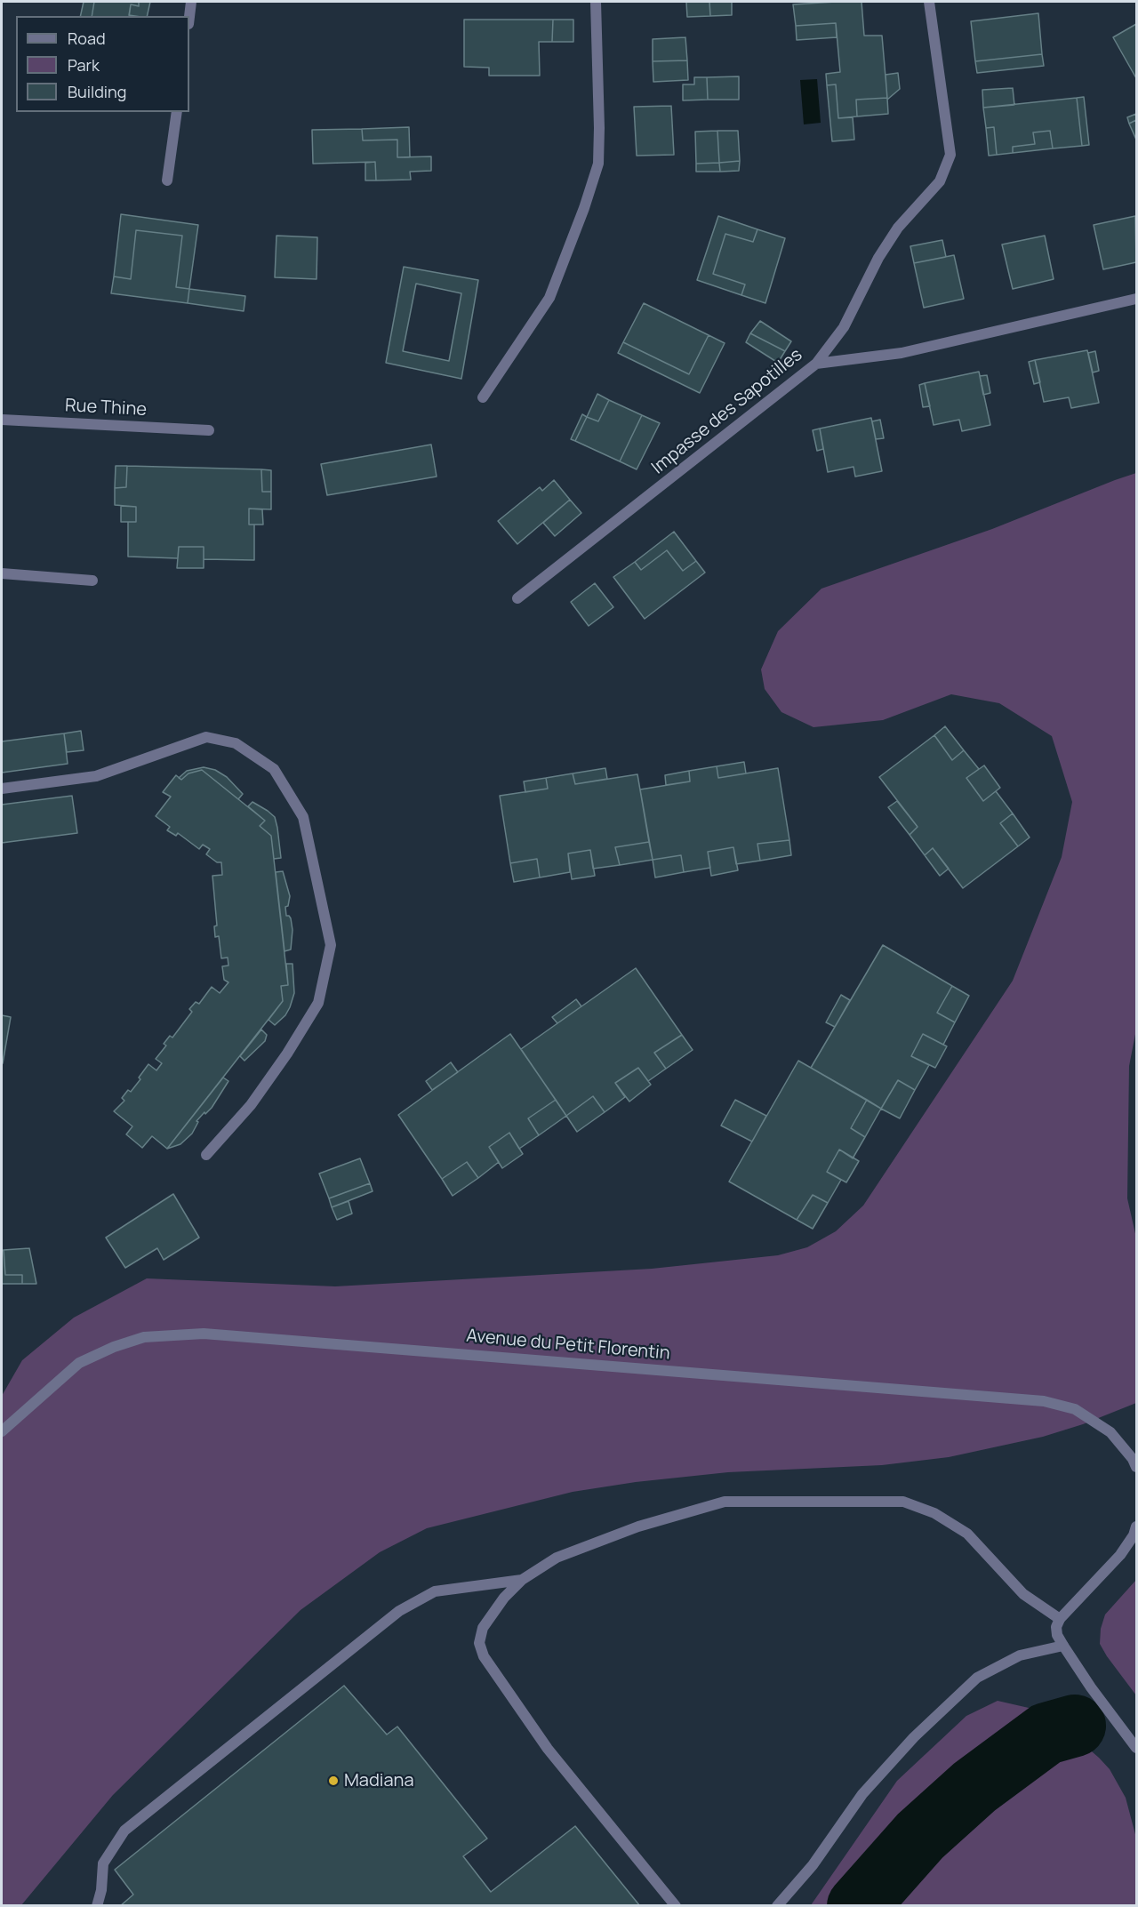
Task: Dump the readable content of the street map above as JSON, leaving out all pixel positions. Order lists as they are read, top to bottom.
{
  "streets": {
    "street": ["Rue Thine", "Impasse des Sapotilles", "Avenue du Petit Florentin"]
  },
  "places": ["Madiana"],
  "legend": ["Road", "Park", "Building"]
}
